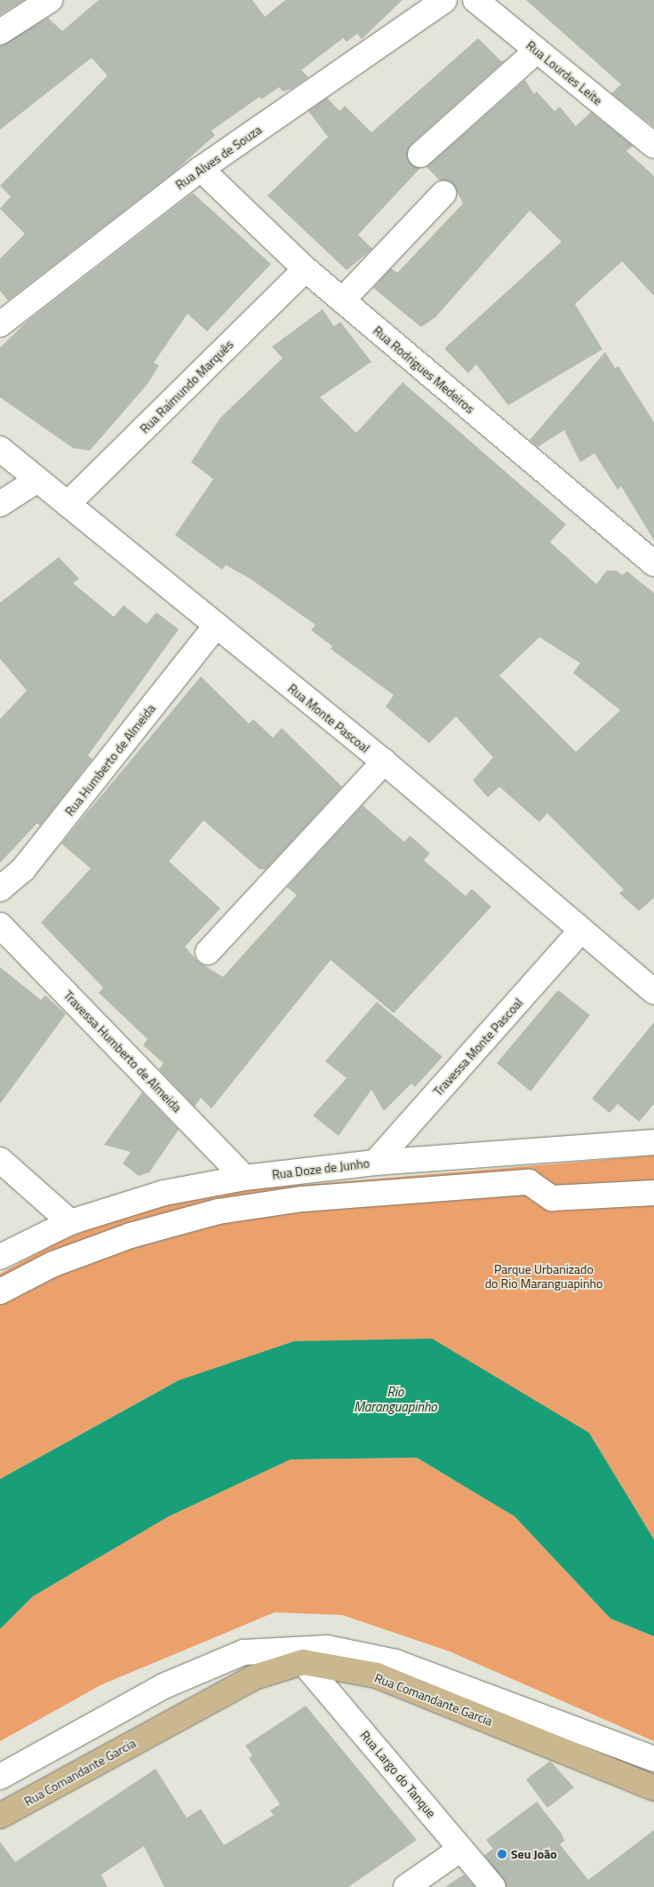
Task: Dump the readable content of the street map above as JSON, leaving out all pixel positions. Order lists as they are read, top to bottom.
{
  "streets": {
    "main road": ["Rua Comandante Garcia"],
    "street": [
      "Rua Lourdes Leite",
      "Rua Alves de Souza",
      "Rua Rodrigues Medeiros",
      "Rua Raimundo Marquês",
      "Rua Monte Pascoal",
      "Rua Humberto de Almeida",
      "Travessa Monte Pascoal",
      "Travessa Humberto de Almeida",
      "Rua Doze de Junho",
      "Rua Largo do Tanque"
    ]
  },
  "crossings": [
    ["Rua Alves de Souza", "Rua Rodrigues Medeiros"],
    ["Rua Rodrigues Medeiros", "Rua Raimundo Marquês"],
    ["Rua Raimundo Marquês", "Rua Monte Pascoal"],
    ["Rua Monte Pascoal", "Rua Humberto de Almeida"],
    ["Rua Monte Pascoal", "Travessa Monte Pascoal"],
    ["Travessa Monte Pascoal", "Rua Doze de Junho"],
    ["Travessa Humberto de Almeida", "Rua Doze de Junho"],
    ["Rua Comandante Garcia", "Rua Largo do Tanque"]
  ],
  "water": ["Rio Maranguapinho"],
  "parks": ["Parque Urbanizado do Rio Maranguapinho"],
  "places": ["Seu João"]
}
